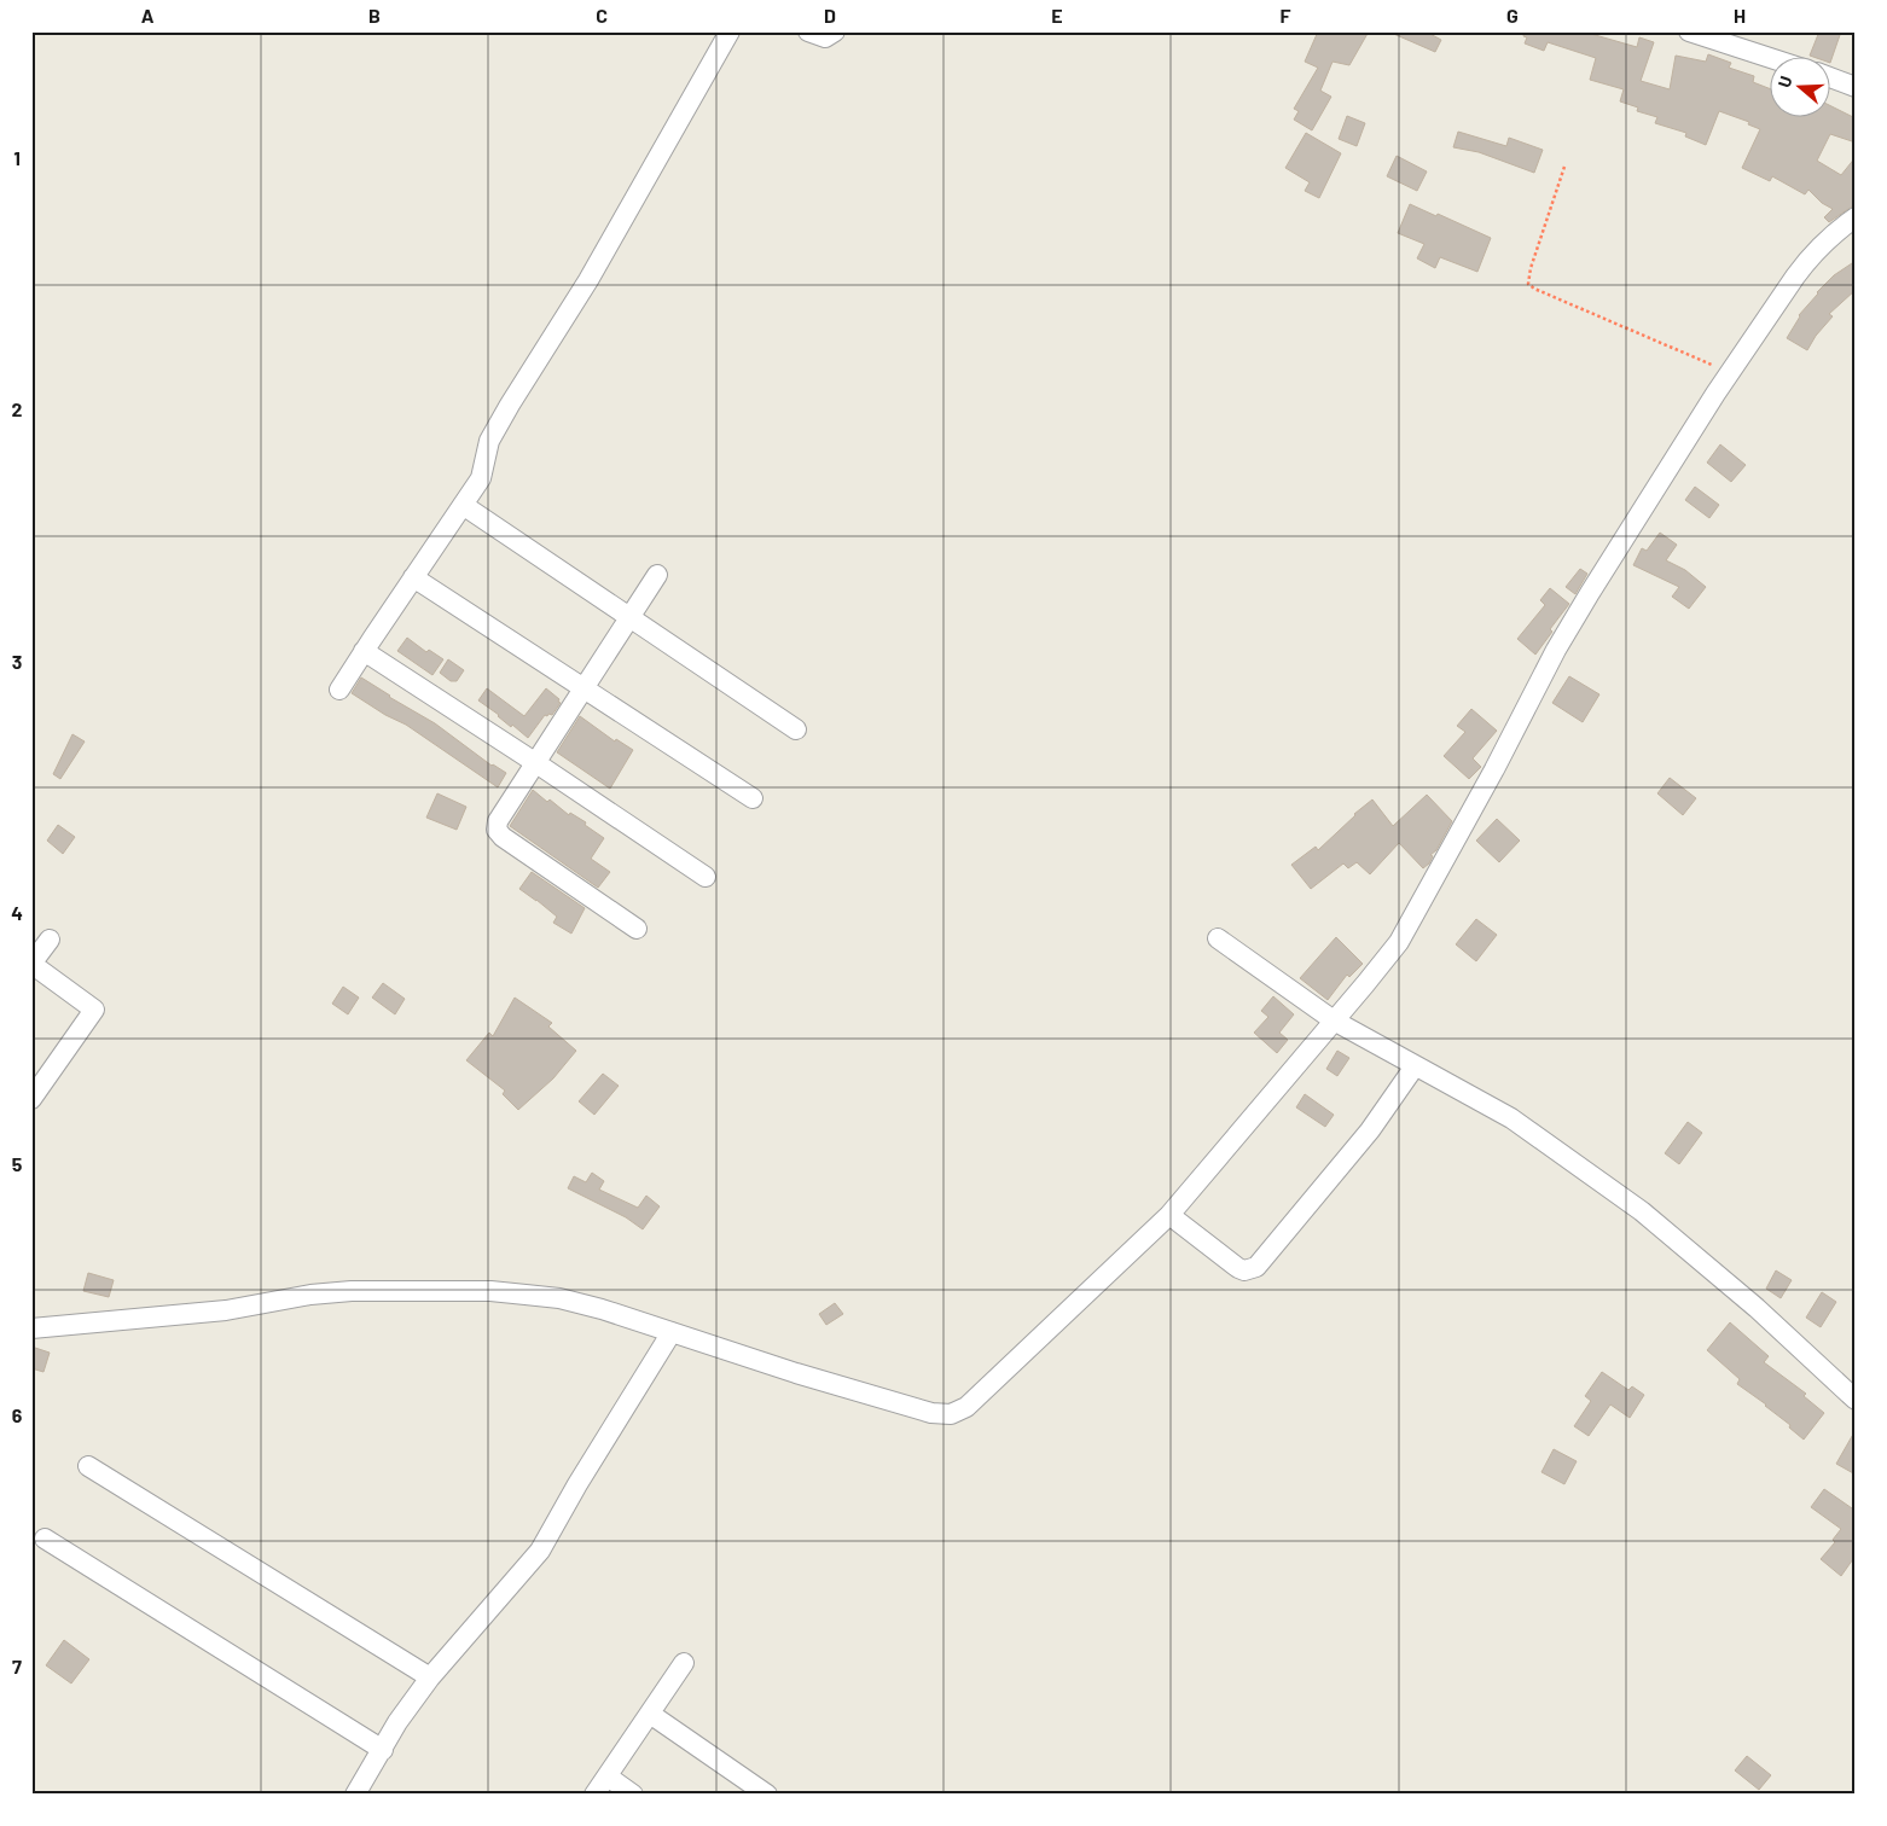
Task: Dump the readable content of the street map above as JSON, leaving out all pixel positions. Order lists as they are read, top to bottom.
{
  "north": "left",
  "grid": {
    "columns": [
      "A",
      "B",
      "C",
      "D",
      "E",
      "F",
      "G",
      "H"
    ],
    "rows": [
      "1",
      "2",
      "3",
      "4",
      "5",
      "6",
      "7"
    ]
  }
}
